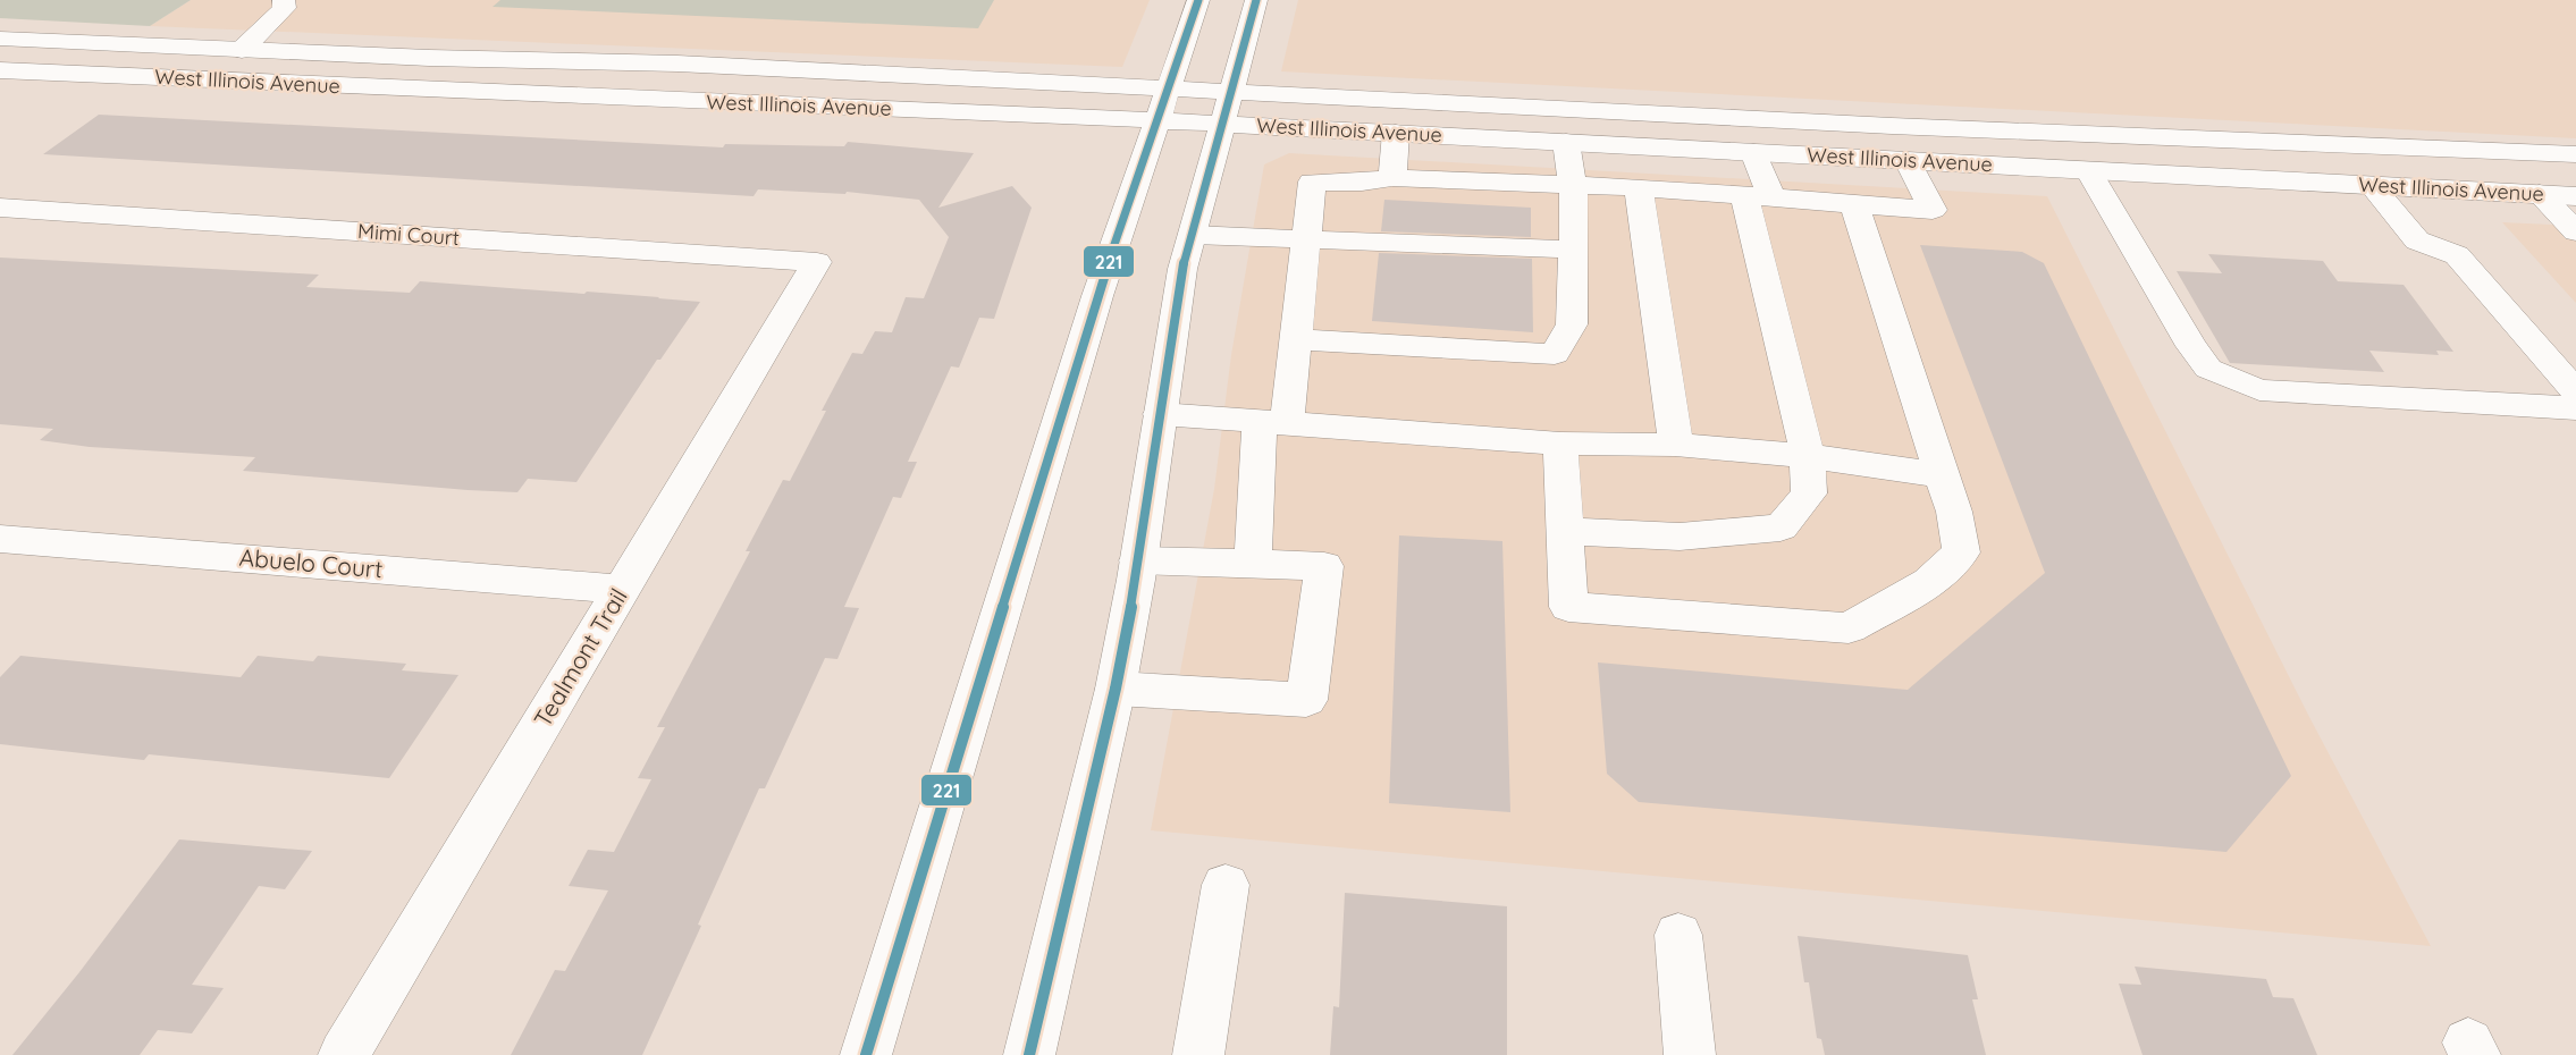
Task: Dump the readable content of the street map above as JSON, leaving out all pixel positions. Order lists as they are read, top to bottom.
{
  "streets": {
    "main road": [
      "West Illinois Avenue",
      "Mimi Court",
      "Abuelo Court",
      "Tealmont Trail"
    ]
  },
  "crossings": [
    ["Mimi Court", "Tealmont Trail"],
    ["Abuelo Court", "Tealmont Trail"]
  ],
  "lines": ["transit line 221"]
}
